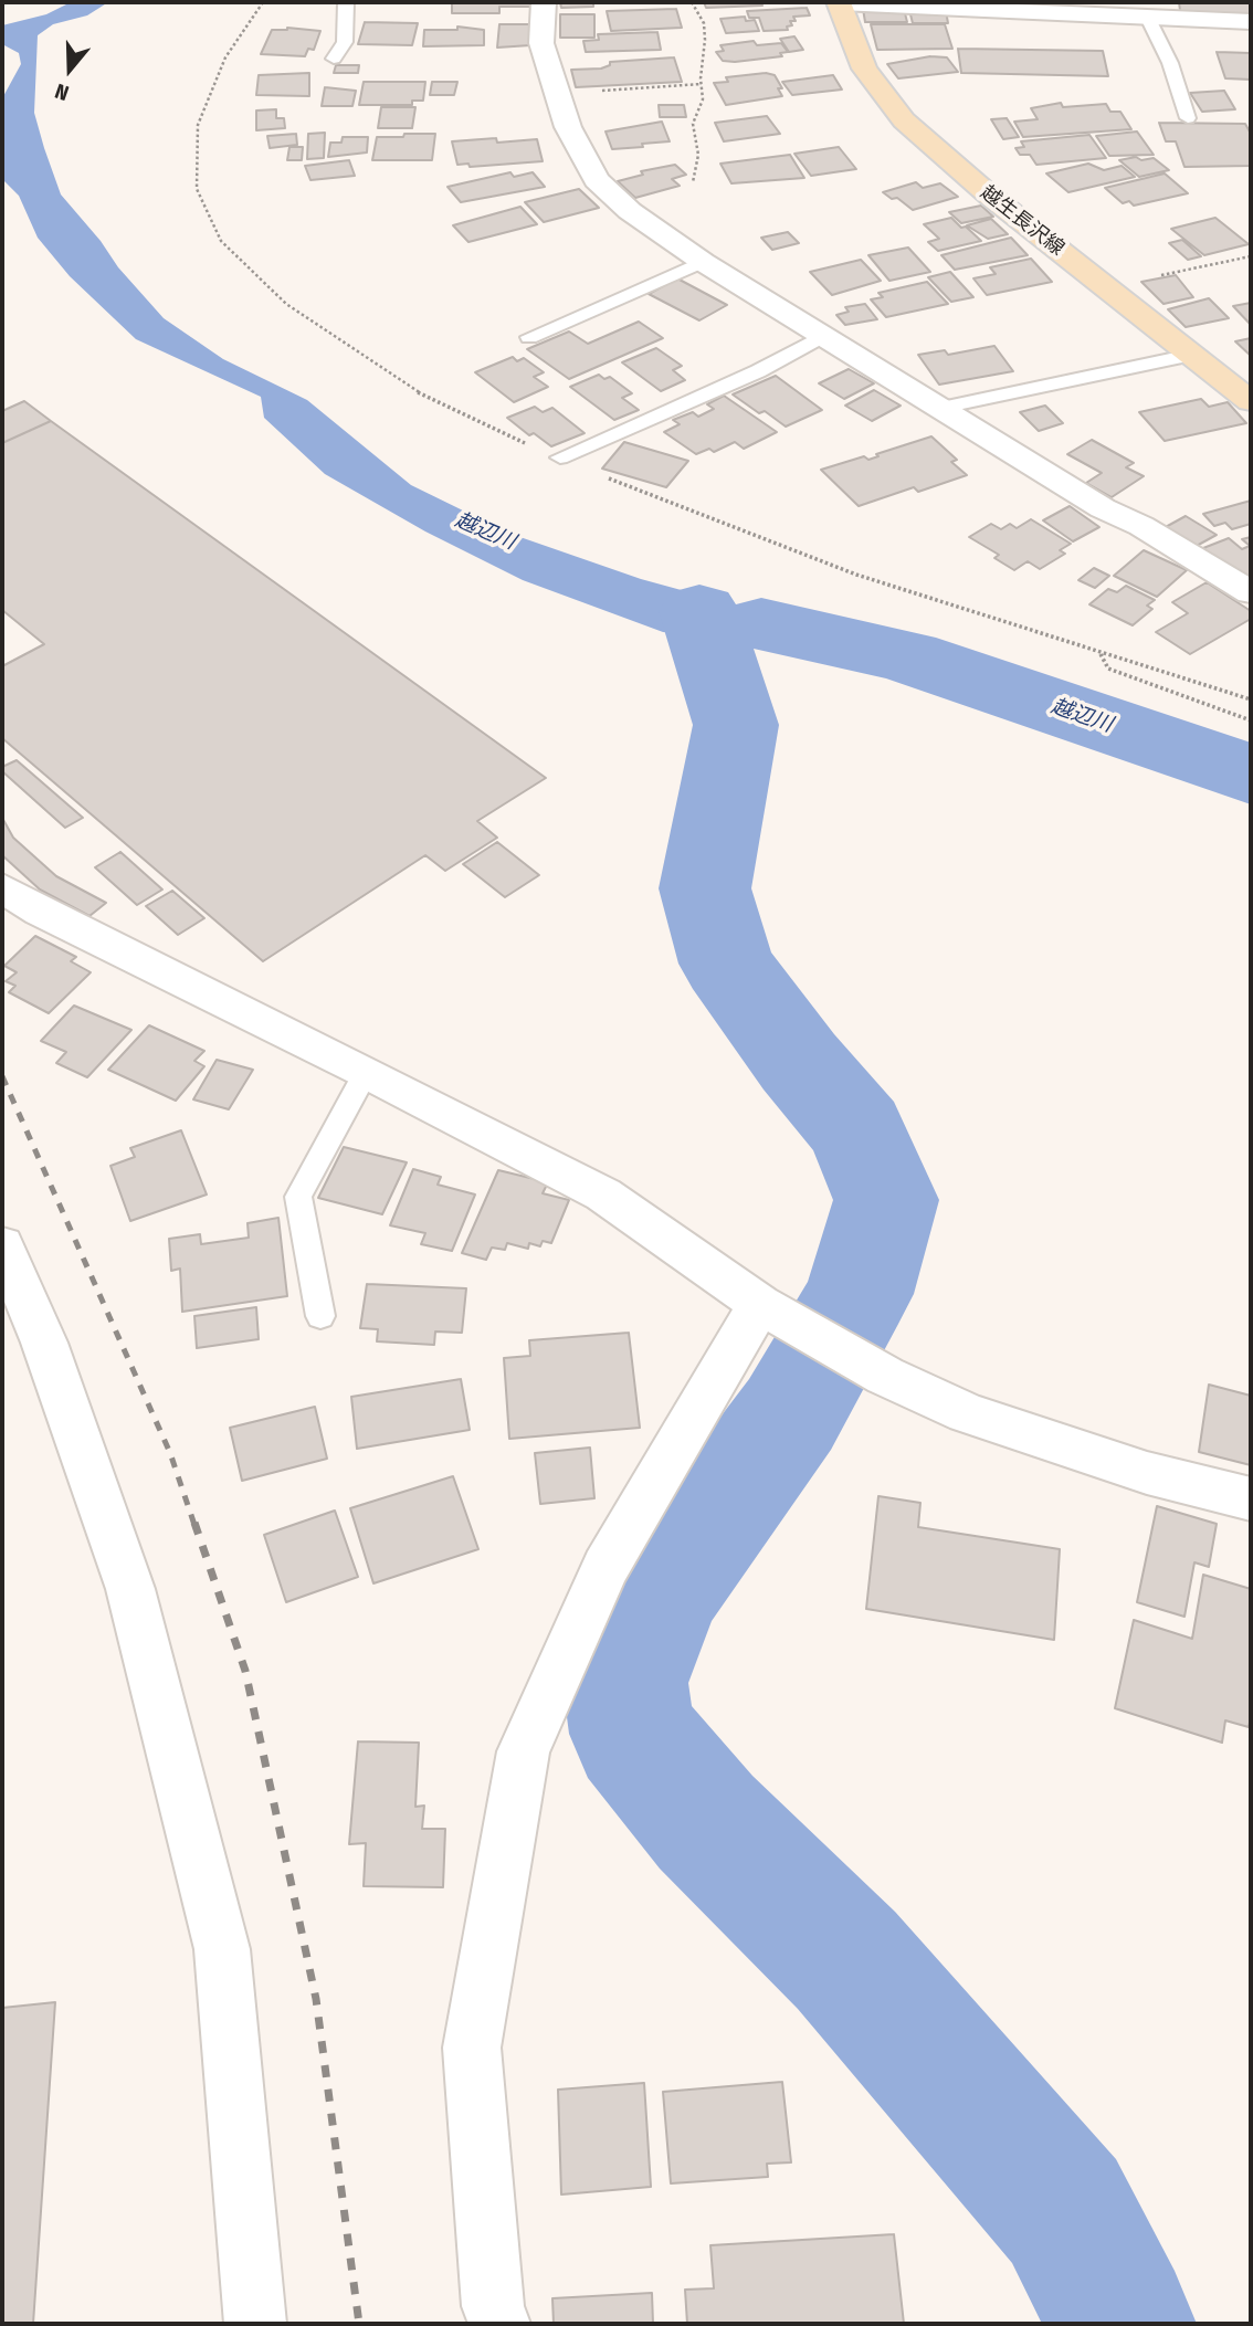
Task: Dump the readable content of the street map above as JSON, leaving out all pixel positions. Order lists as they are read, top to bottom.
{
  "streets": {
    "main road": ["越生長沢線"]
  },
  "water": ["越辺川"],
  "north": "bottom"
}
